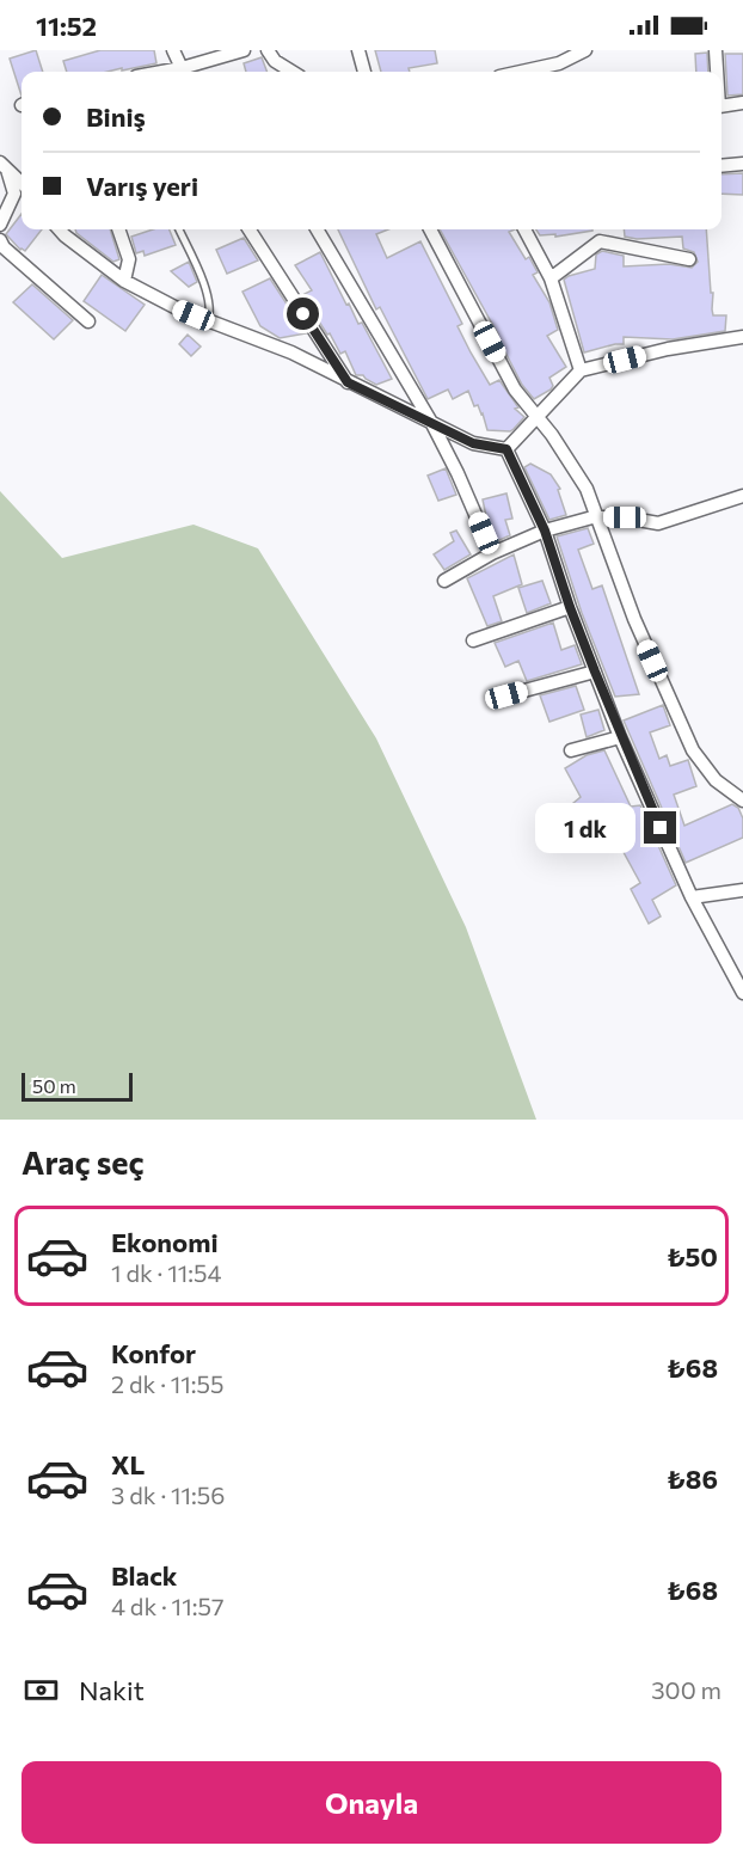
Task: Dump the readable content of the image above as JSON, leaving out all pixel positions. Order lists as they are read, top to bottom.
{
  "scale_bar": "50 m",
  "page": {
    "status": "11:52",
    "banner": ["Biniş", "Varış yeri"],
    "bubble": "1 dk",
    "scale": "50 m",
    "heading": "Araç seç",
    "list": [
      {
        "name": "Ekonomi",
        "note": "1 dk · 11:54",
        "value": "₺50"
      },
      {
        "name": "Konfor",
        "note": "2 dk · 11:55",
        "value": "₺68"
      },
      {
        "name": "XL",
        "note": "3 dk · 11:56",
        "value": "₺86"
      },
      {
        "name": "Black",
        "note": "4 dk · 11:57",
        "value": "₺68"
      }
    ],
    "pay": ["Nakit", "300 m"],
    "buttons": "Onayla"
  }
}
